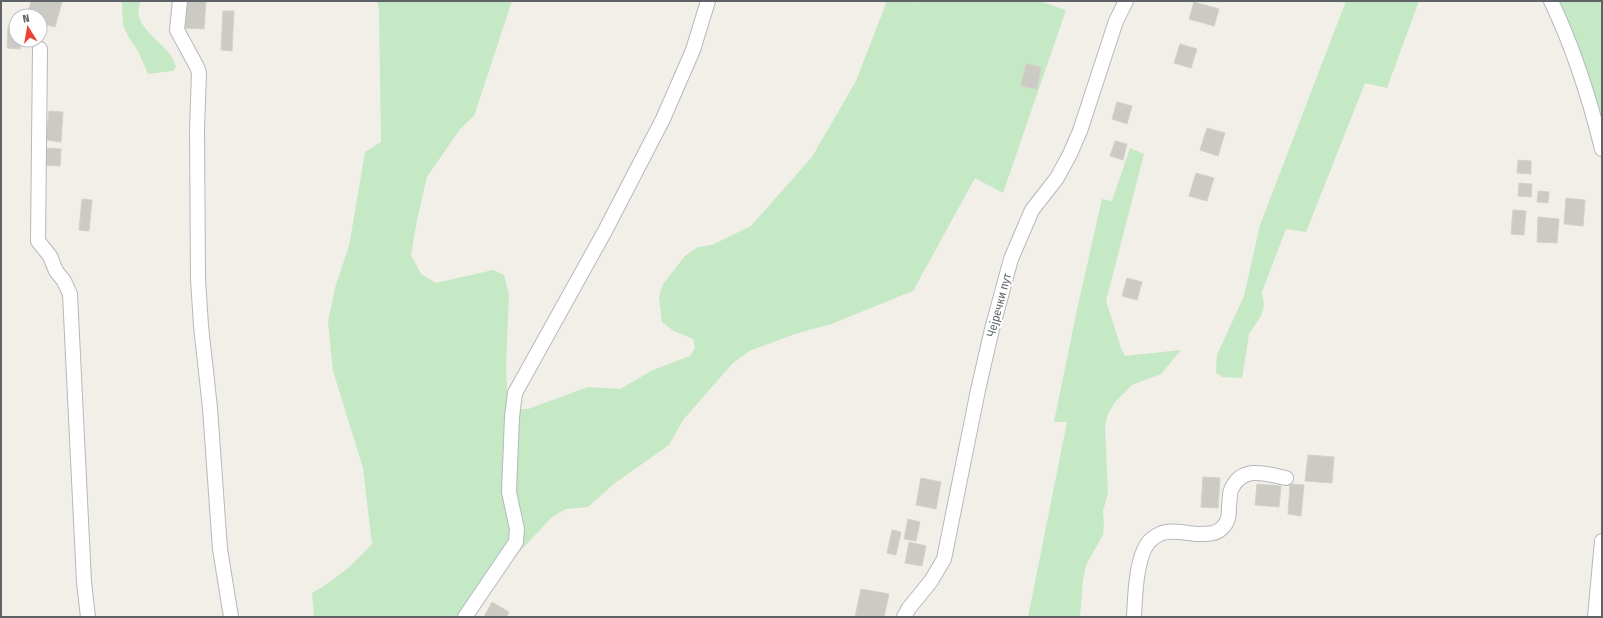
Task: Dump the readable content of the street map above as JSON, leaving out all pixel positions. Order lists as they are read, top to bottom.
{
  "streets": {
    "street": ["Чејречки пут"]
  },
  "north": "top"
}
